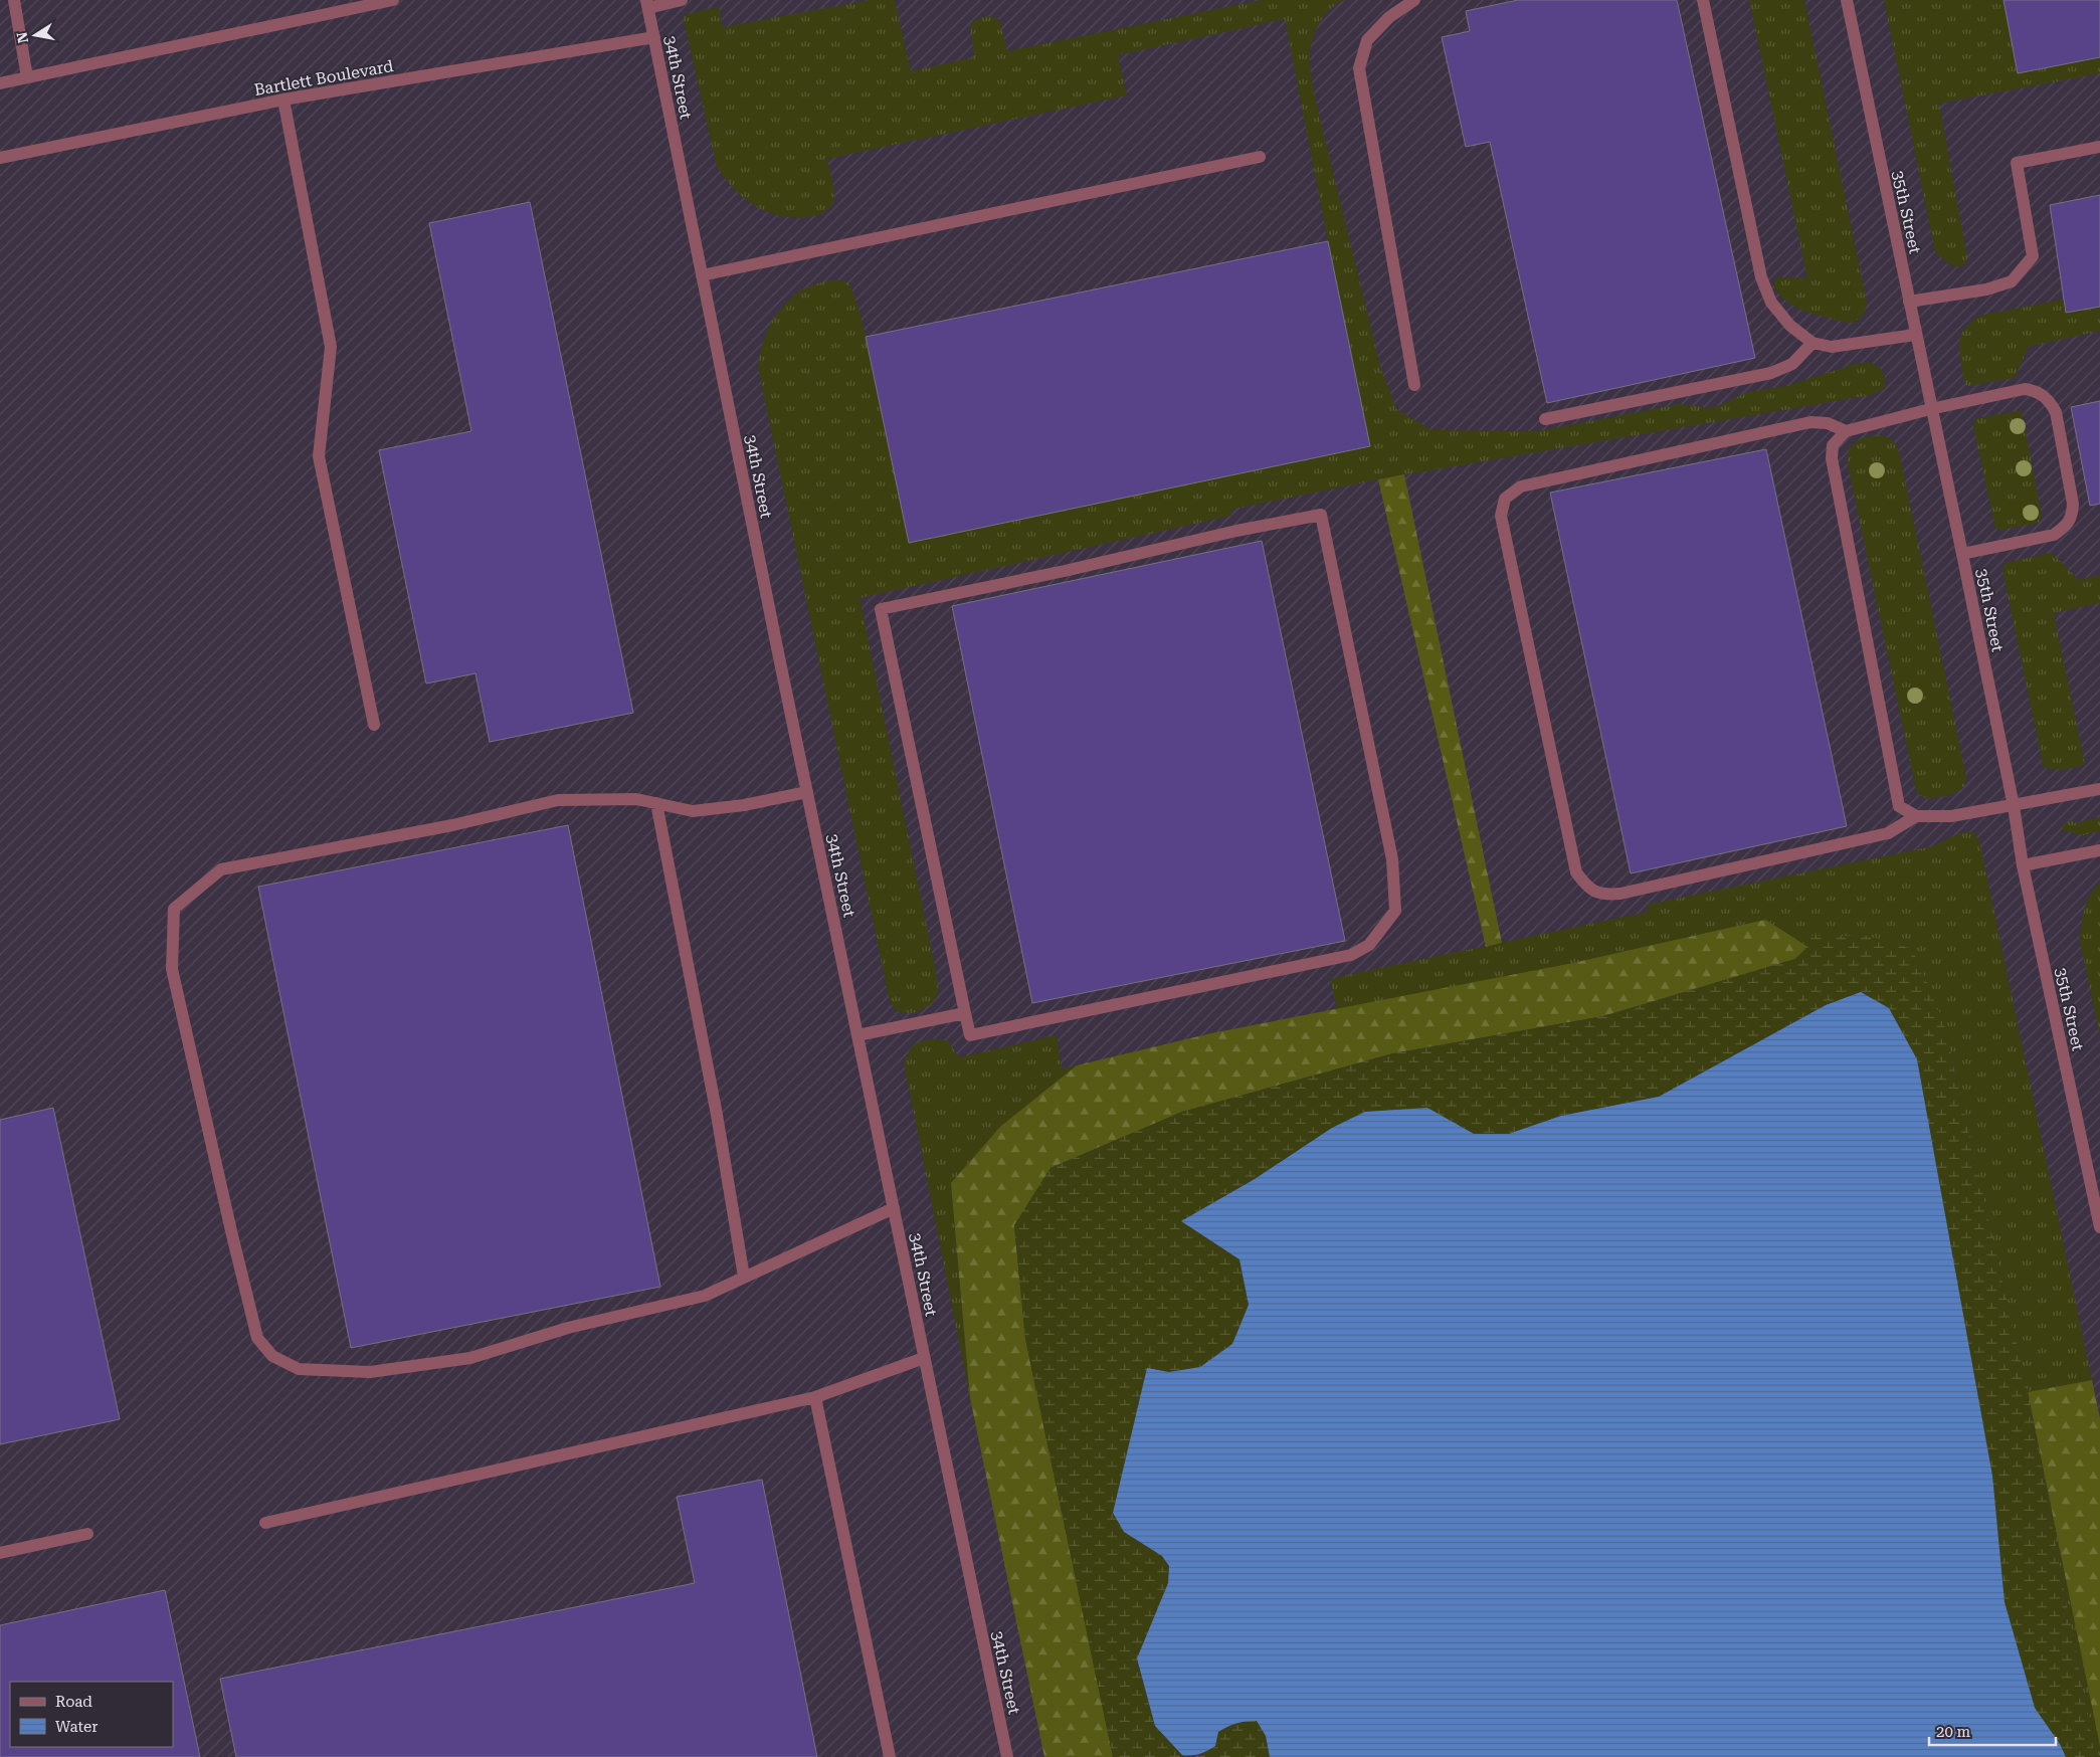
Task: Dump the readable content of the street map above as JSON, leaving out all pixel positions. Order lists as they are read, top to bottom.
{
  "streets": {
    "street": ["Bartlett Boulevard", "34th Street", "35th Street"]
  },
  "crossings": [
    ["Bartlett Boulevard", "34th Street"]
  ],
  "legend": ["Road", "Water"],
  "scale_bar": "20 m",
  "north": "left"
}
